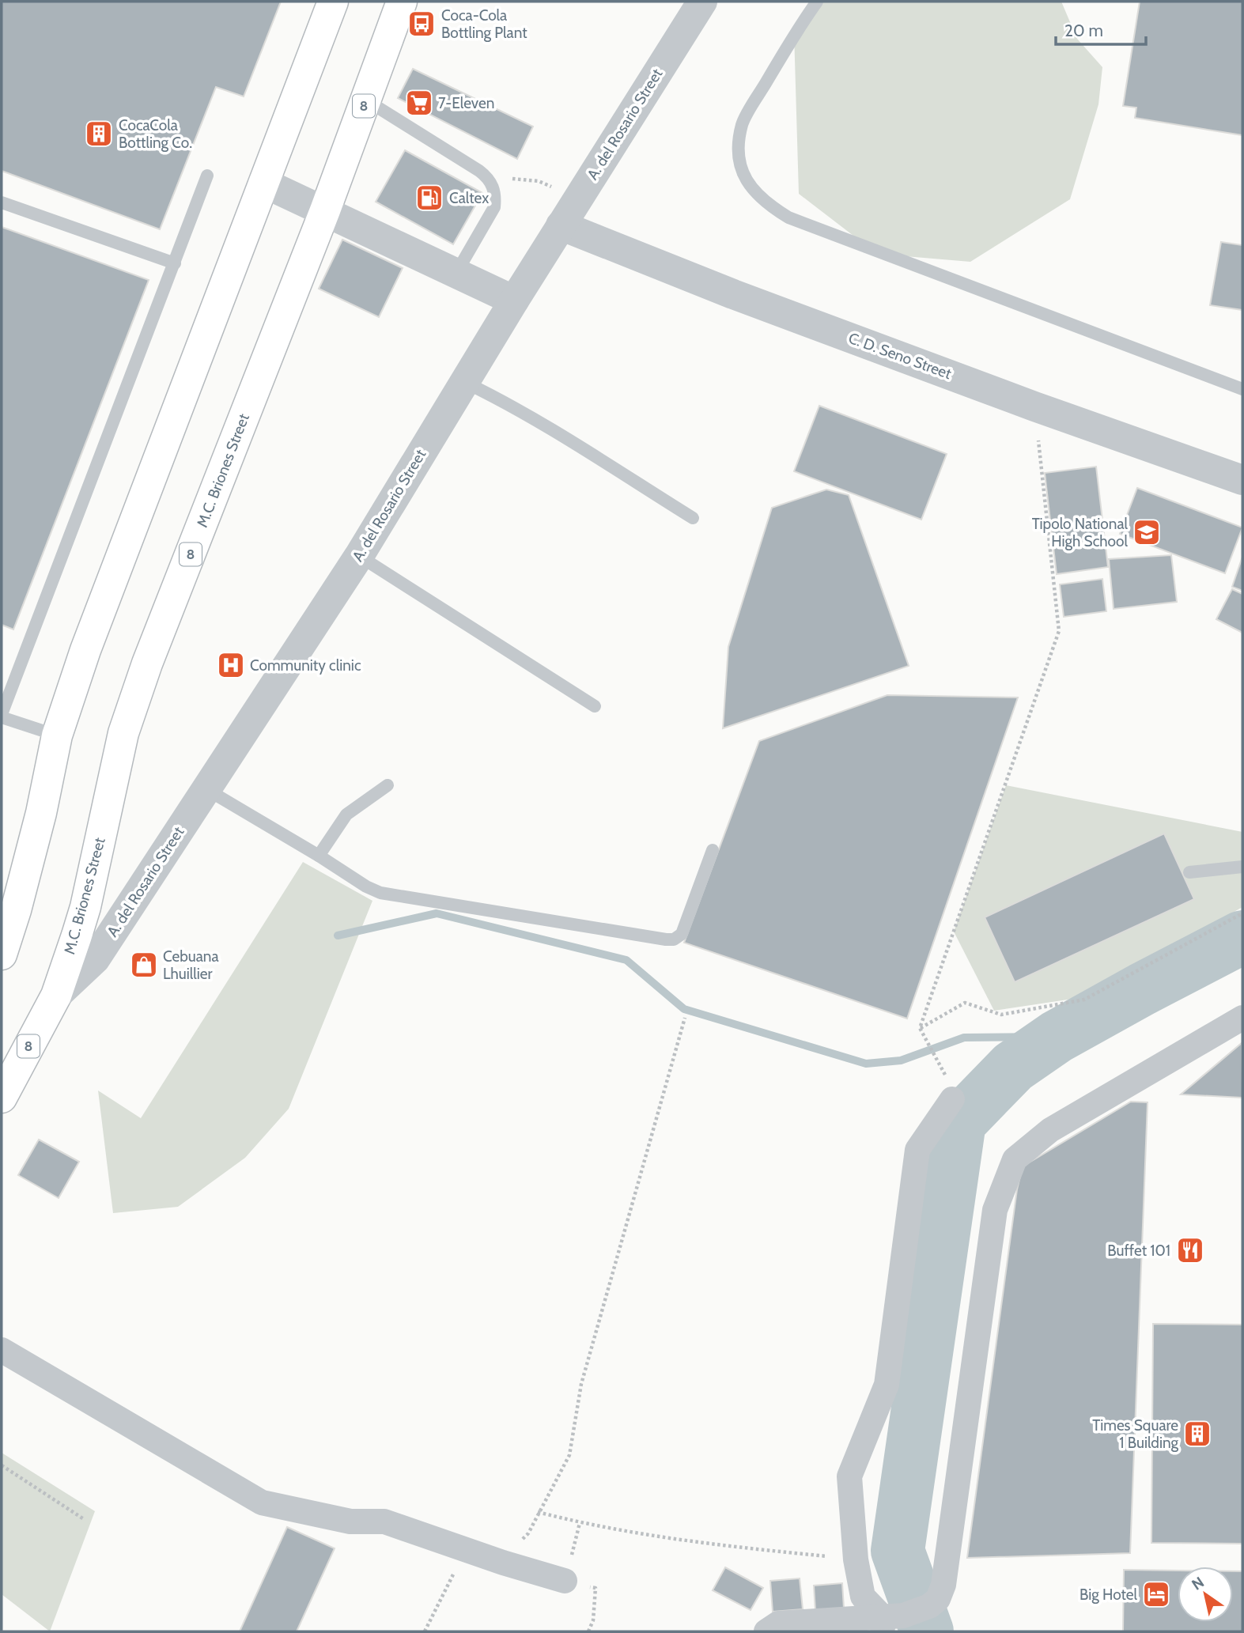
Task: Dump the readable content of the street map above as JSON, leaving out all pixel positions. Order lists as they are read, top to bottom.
{
  "streets": {
    "main road": ["8", "M.C. Briones Street"],
    "street": ["A. del Rosario Street", "C. D. Seno Street"]
  },
  "crossings": [
    ["A. del Rosario Street", "C. D. Seno Street"],
    ["A. del Rosario Street", "M.C. Briones Street"]
  ],
  "places": {
    "bus stop": ["Coca-Cola Bottling Plant"],
    "supermarket": ["7-Eleven"],
    "building": ["CocaCola Bottling Co.", "Times Square 1 Building"],
    "fuel station": ["Caltex"],
    "school or university": ["Tipolo National High School"],
    "hospital": ["Community clinic"],
    "shop": ["Cebuana Lhuillier"],
    "restaurant": ["Buffet 101"],
    "hotel": ["Big Hotel"]
  },
  "scale_bar": "20 m",
  "north": "top left"
}
